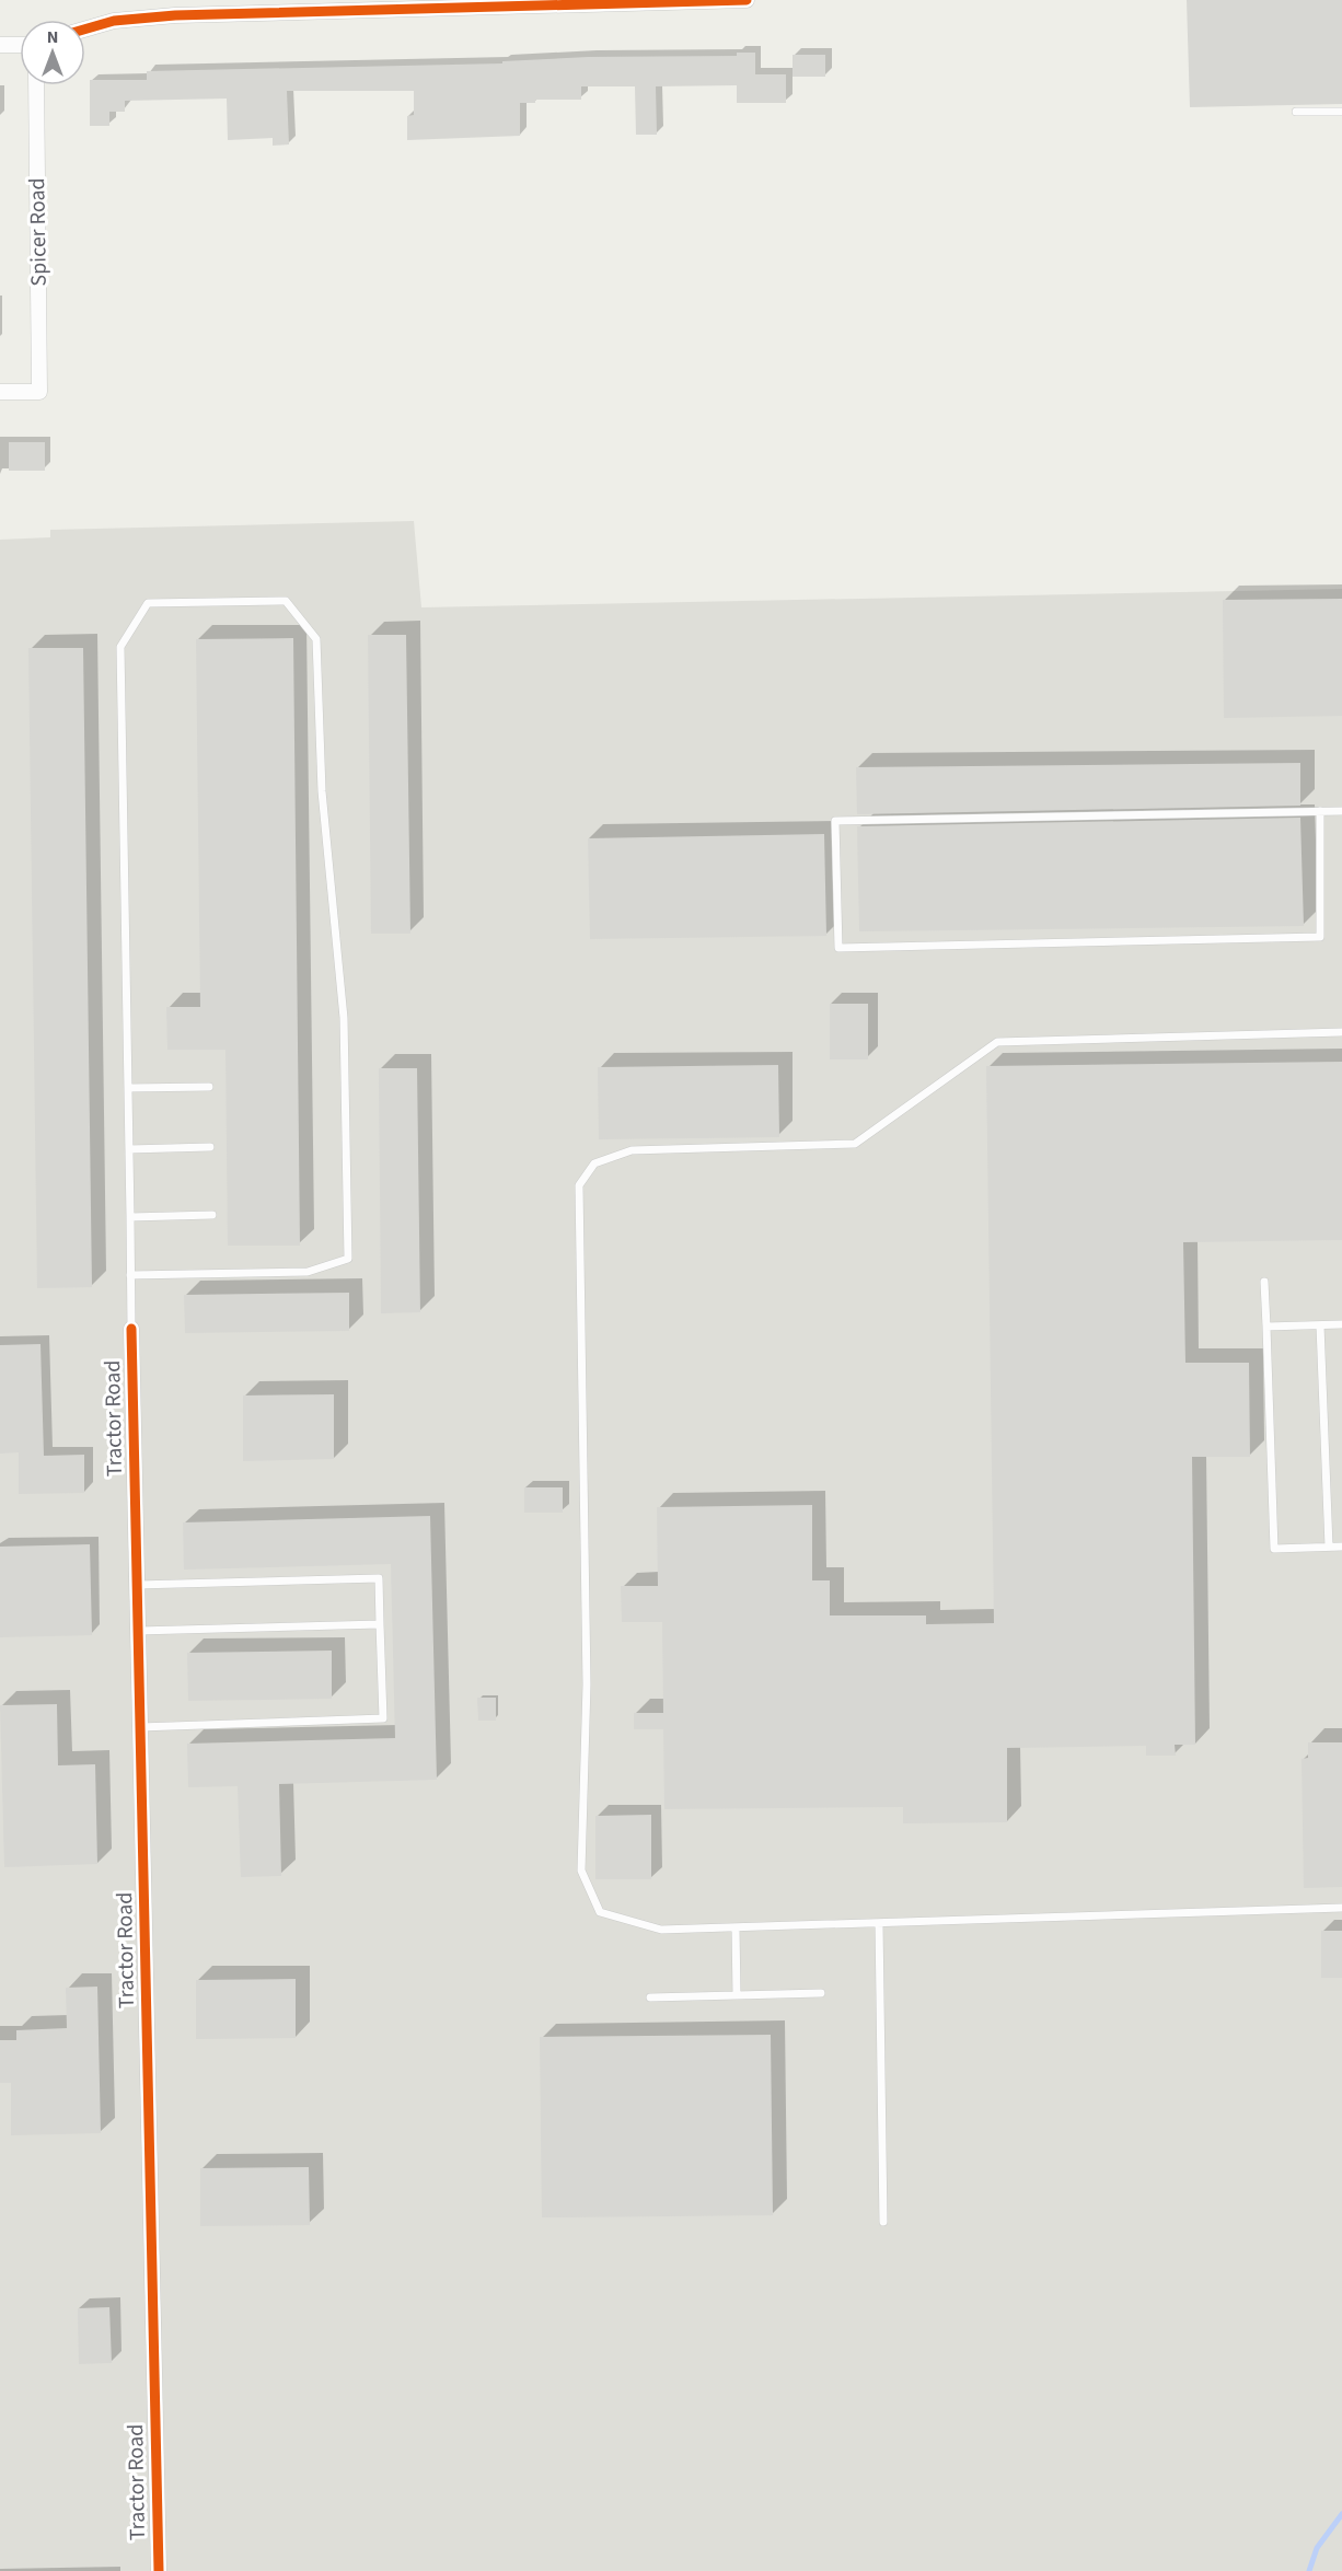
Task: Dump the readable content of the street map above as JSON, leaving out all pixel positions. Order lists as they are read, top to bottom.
{
  "streets": {
    "street": ["Spicer Road", "Tractor Road"]
  },
  "north": "top"
}
